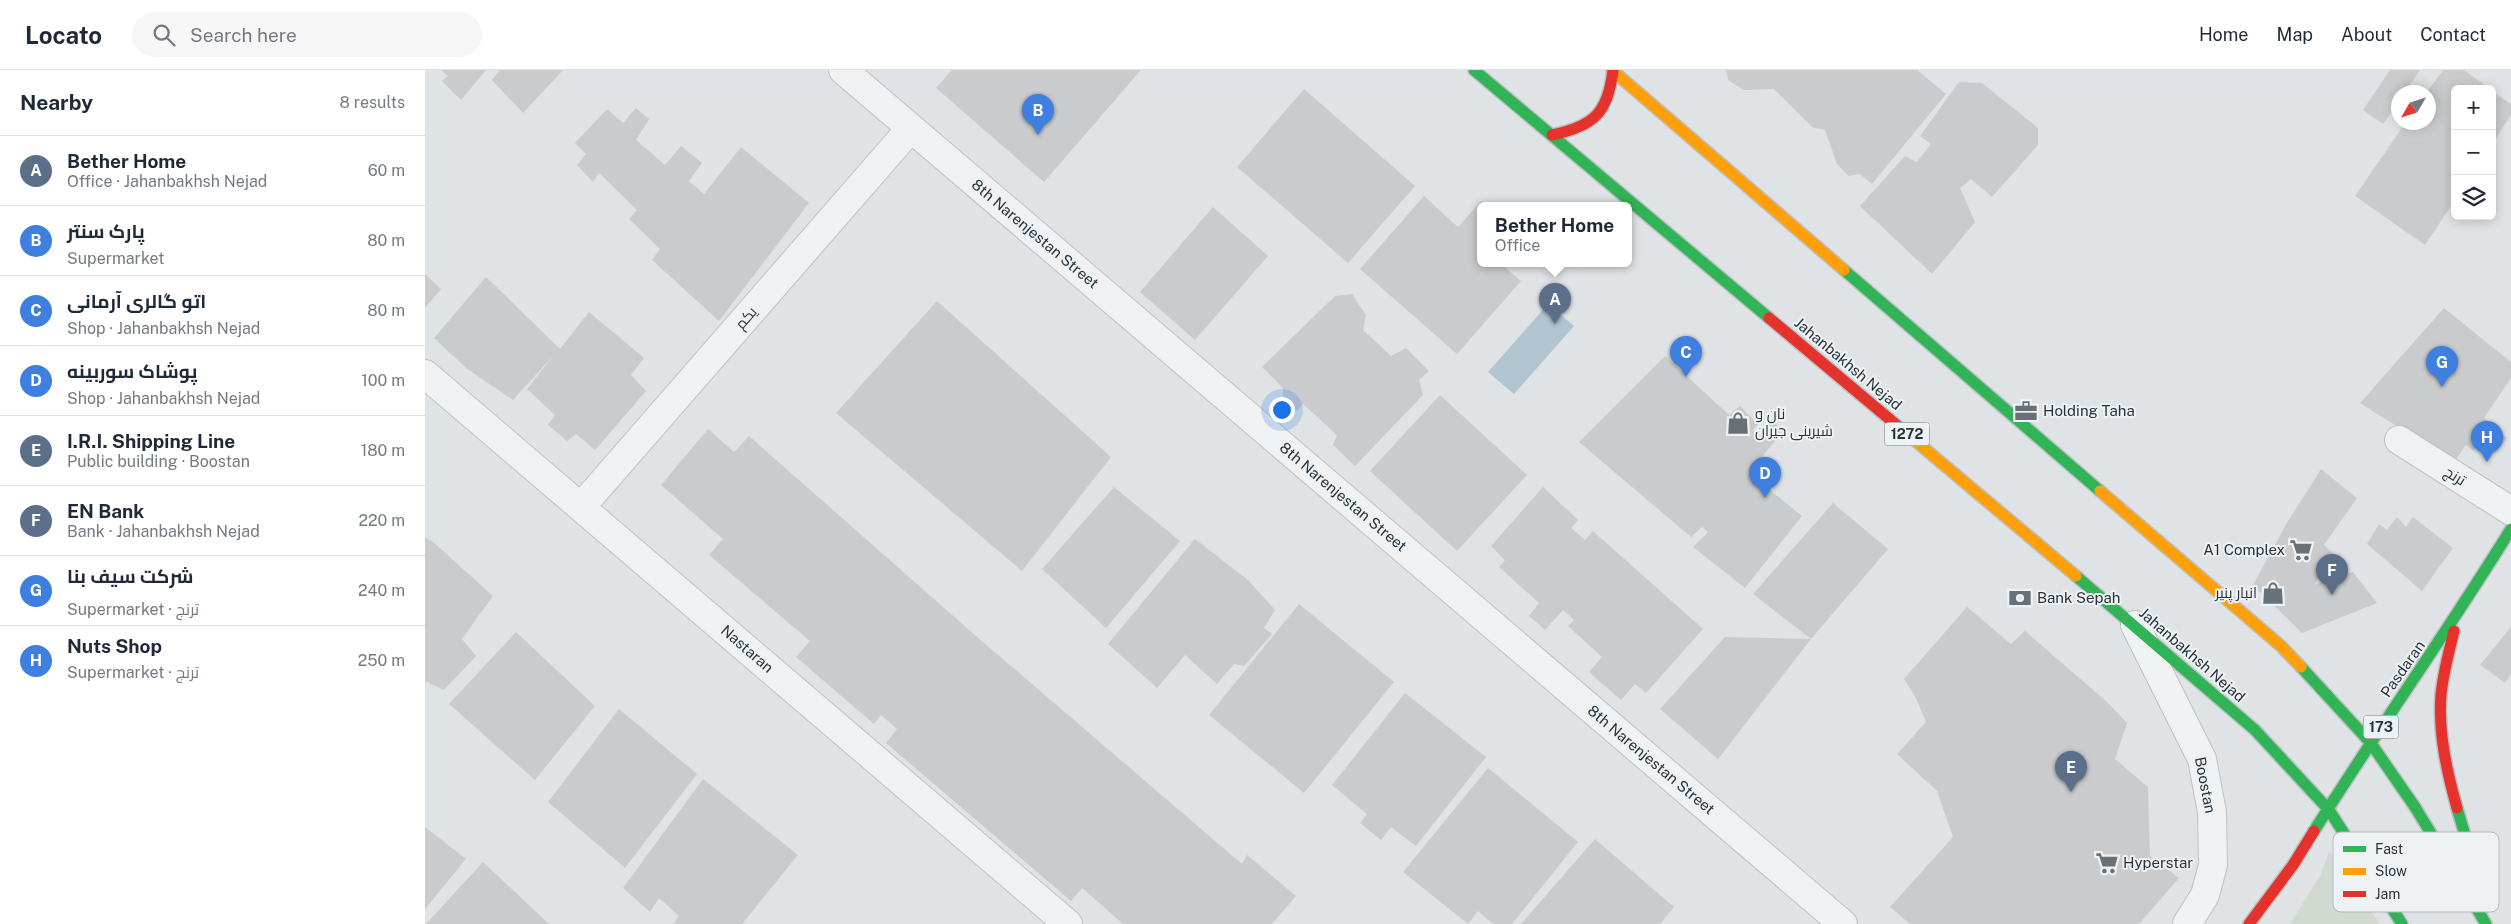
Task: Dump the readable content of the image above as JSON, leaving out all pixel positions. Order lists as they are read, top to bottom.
{
  "streets": {
    "main road": [
      "Jahanbakhsh Nejad",
      "1272",
      "Pasdaran",
      "173"
    ],
    "street": [
      "8th Narenjestan Street",
      "یکم",
      "ترنج",
      "Nastaran",
      "Boostan"
    ]
  },
  "crossings": [
    ["8th Narenjestan Street", "یکم"],
    ["یکم", "Nastaran"],
    ["Jahanbakhsh Nejad", "Pasdaran"],
    ["Jahanbakhsh Nejad", "Boostan"]
  ],
  "places": {
    "office": ["Holding Taha"],
    "shop": ["نان و شیرینی جیران", "انبار پنیر"],
    "supermarket": ["A1 Complex", "Hyperstar"],
    "bank": ["Bank Sepah"]
  },
  "legend": ["Fast", "Slow", "Jam"],
  "north": "bottom left",
  "page": {
    "header": "Locato",
    "search": "Search here",
    "nav": [
      "Home",
      "Map",
      "About",
      "Contact"
    ],
    "heading": ["Nearby", "8 results"],
    "map_buttons": ["+", "−"],
    "pins": [
      "B",
      "A",
      "C",
      "G",
      "H",
      "D",
      "F",
      "E"
    ],
    "list": [
      {
        "mark": "A",
        "name": "Bether Home",
        "note": "Office · Jahanbakhsh Nejad",
        "value": "60 m"
      },
      {
        "mark": "B",
        "name": "پارک سنتر",
        "note": "Supermarket",
        "value": "80 m"
      },
      {
        "mark": "C",
        "name": "اتو گالری آرمانی",
        "note": "Shop · Jahanbakhsh Nejad",
        "value": "80 m"
      },
      {
        "mark": "D",
        "name": "پوشاک سوربینه",
        "note": "Shop · Jahanbakhsh Nejad",
        "value": "100 m"
      },
      {
        "mark": "E",
        "name": "I.R.I. Shipping Line",
        "note": "Public building · Boostan",
        "value": "180 m"
      },
      {
        "mark": "F",
        "name": "EN Bank",
        "note": "Bank · Jahanbakhsh Nejad",
        "value": "220 m"
      },
      {
        "mark": "G",
        "name": "شرکت سیف بنا",
        "note": "Supermarket · ترنج",
        "value": "240 m"
      },
      {
        "mark": "H",
        "name": "Nuts Shop",
        "note": "Supermarket · ترنج",
        "value": "250 m"
      }
    ],
    "popup": ["Bether Home", "Office"]
  }
}
